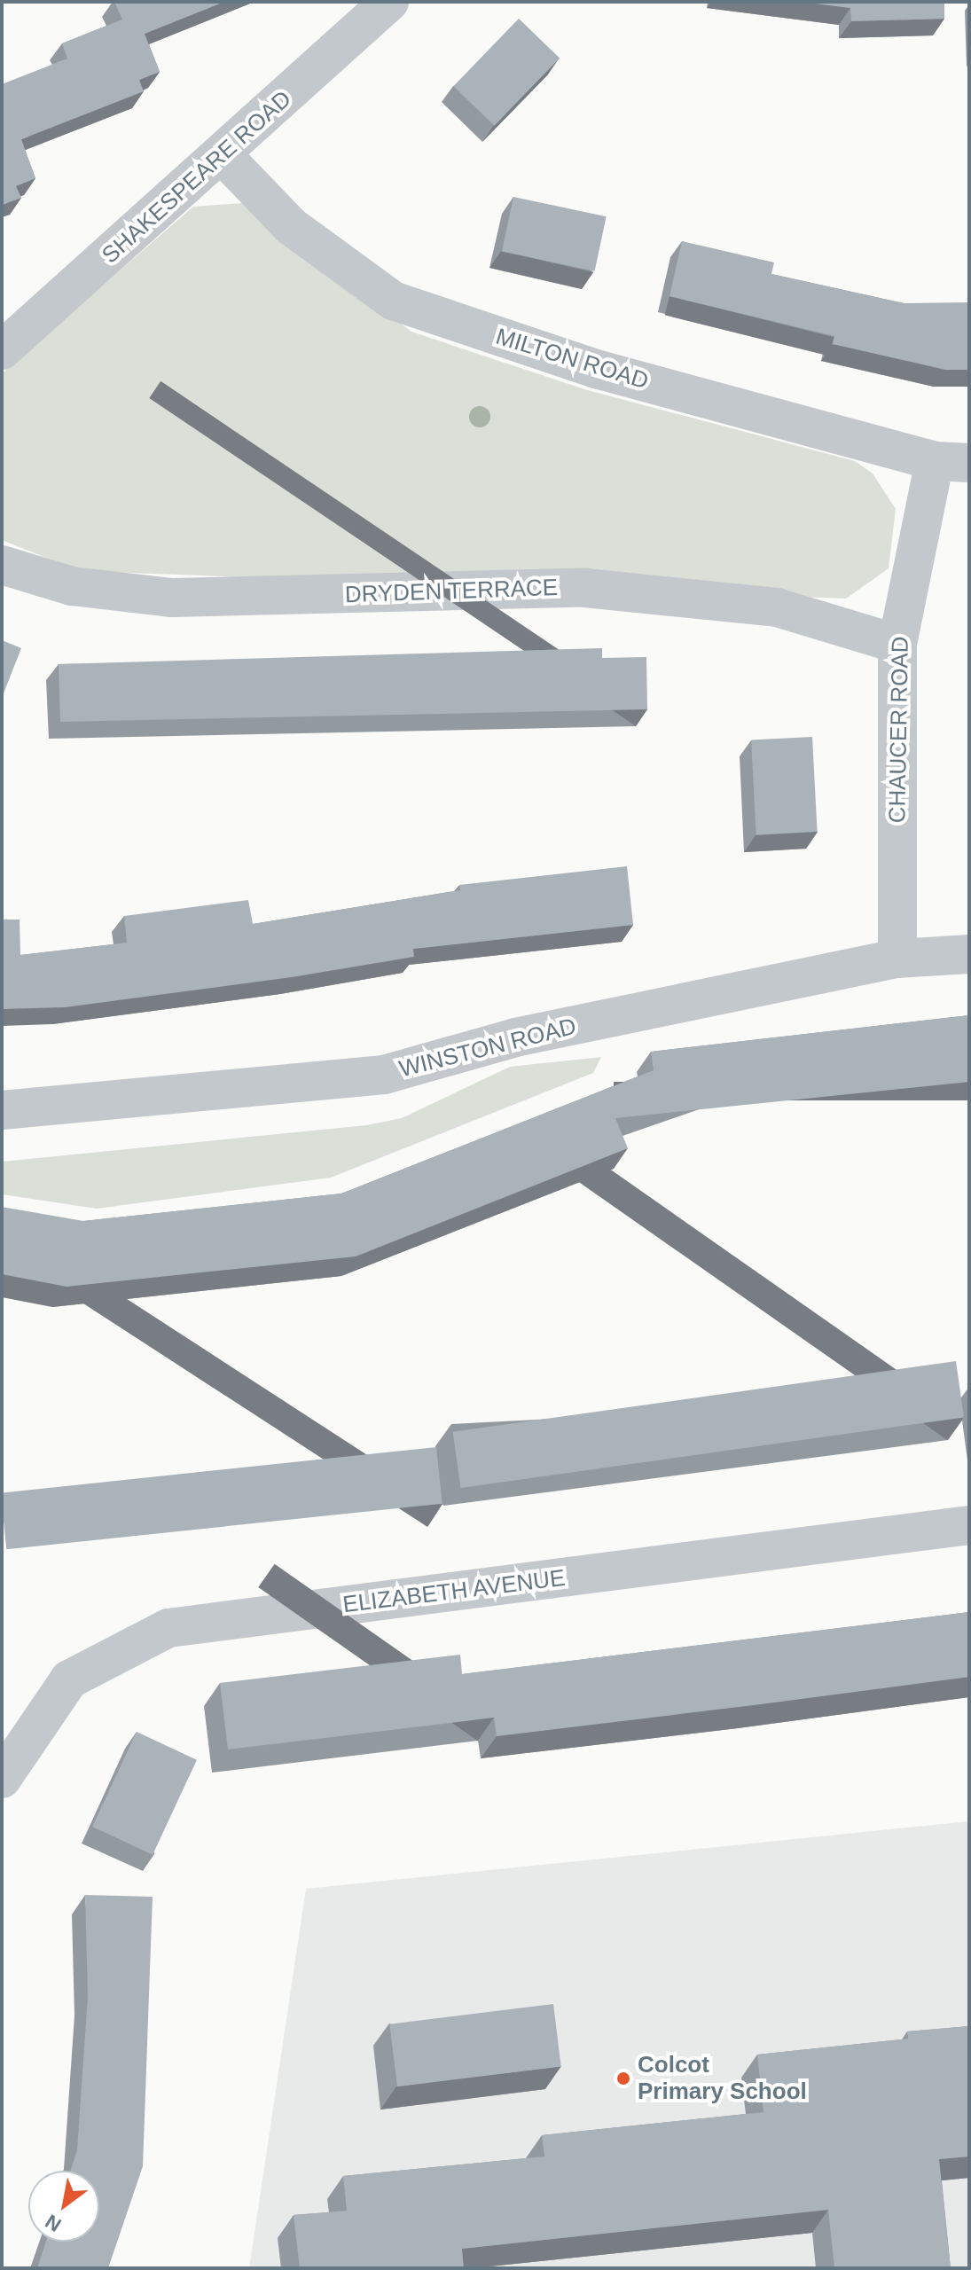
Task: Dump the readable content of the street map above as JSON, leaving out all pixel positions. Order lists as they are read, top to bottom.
{
  "streets": {
    "street": [
      "SHAKESPEARE ROAD",
      "MILTON ROAD",
      "DRYDEN TERRACE",
      "CHAUCER ROAD",
      "WINSTON ROAD",
      "ELIZABETH AVENUE"
    ]
  },
  "crossings": [
    ["SHAKESPEARE ROAD", "MILTON ROAD"],
    ["MILTON ROAD", "CHAUCER ROAD"],
    ["DRYDEN TERRACE", "CHAUCER ROAD"],
    ["CHAUCER ROAD", "WINSTON ROAD"]
  ],
  "places": ["Colcot Primary School"],
  "north": "bottom left"
}
